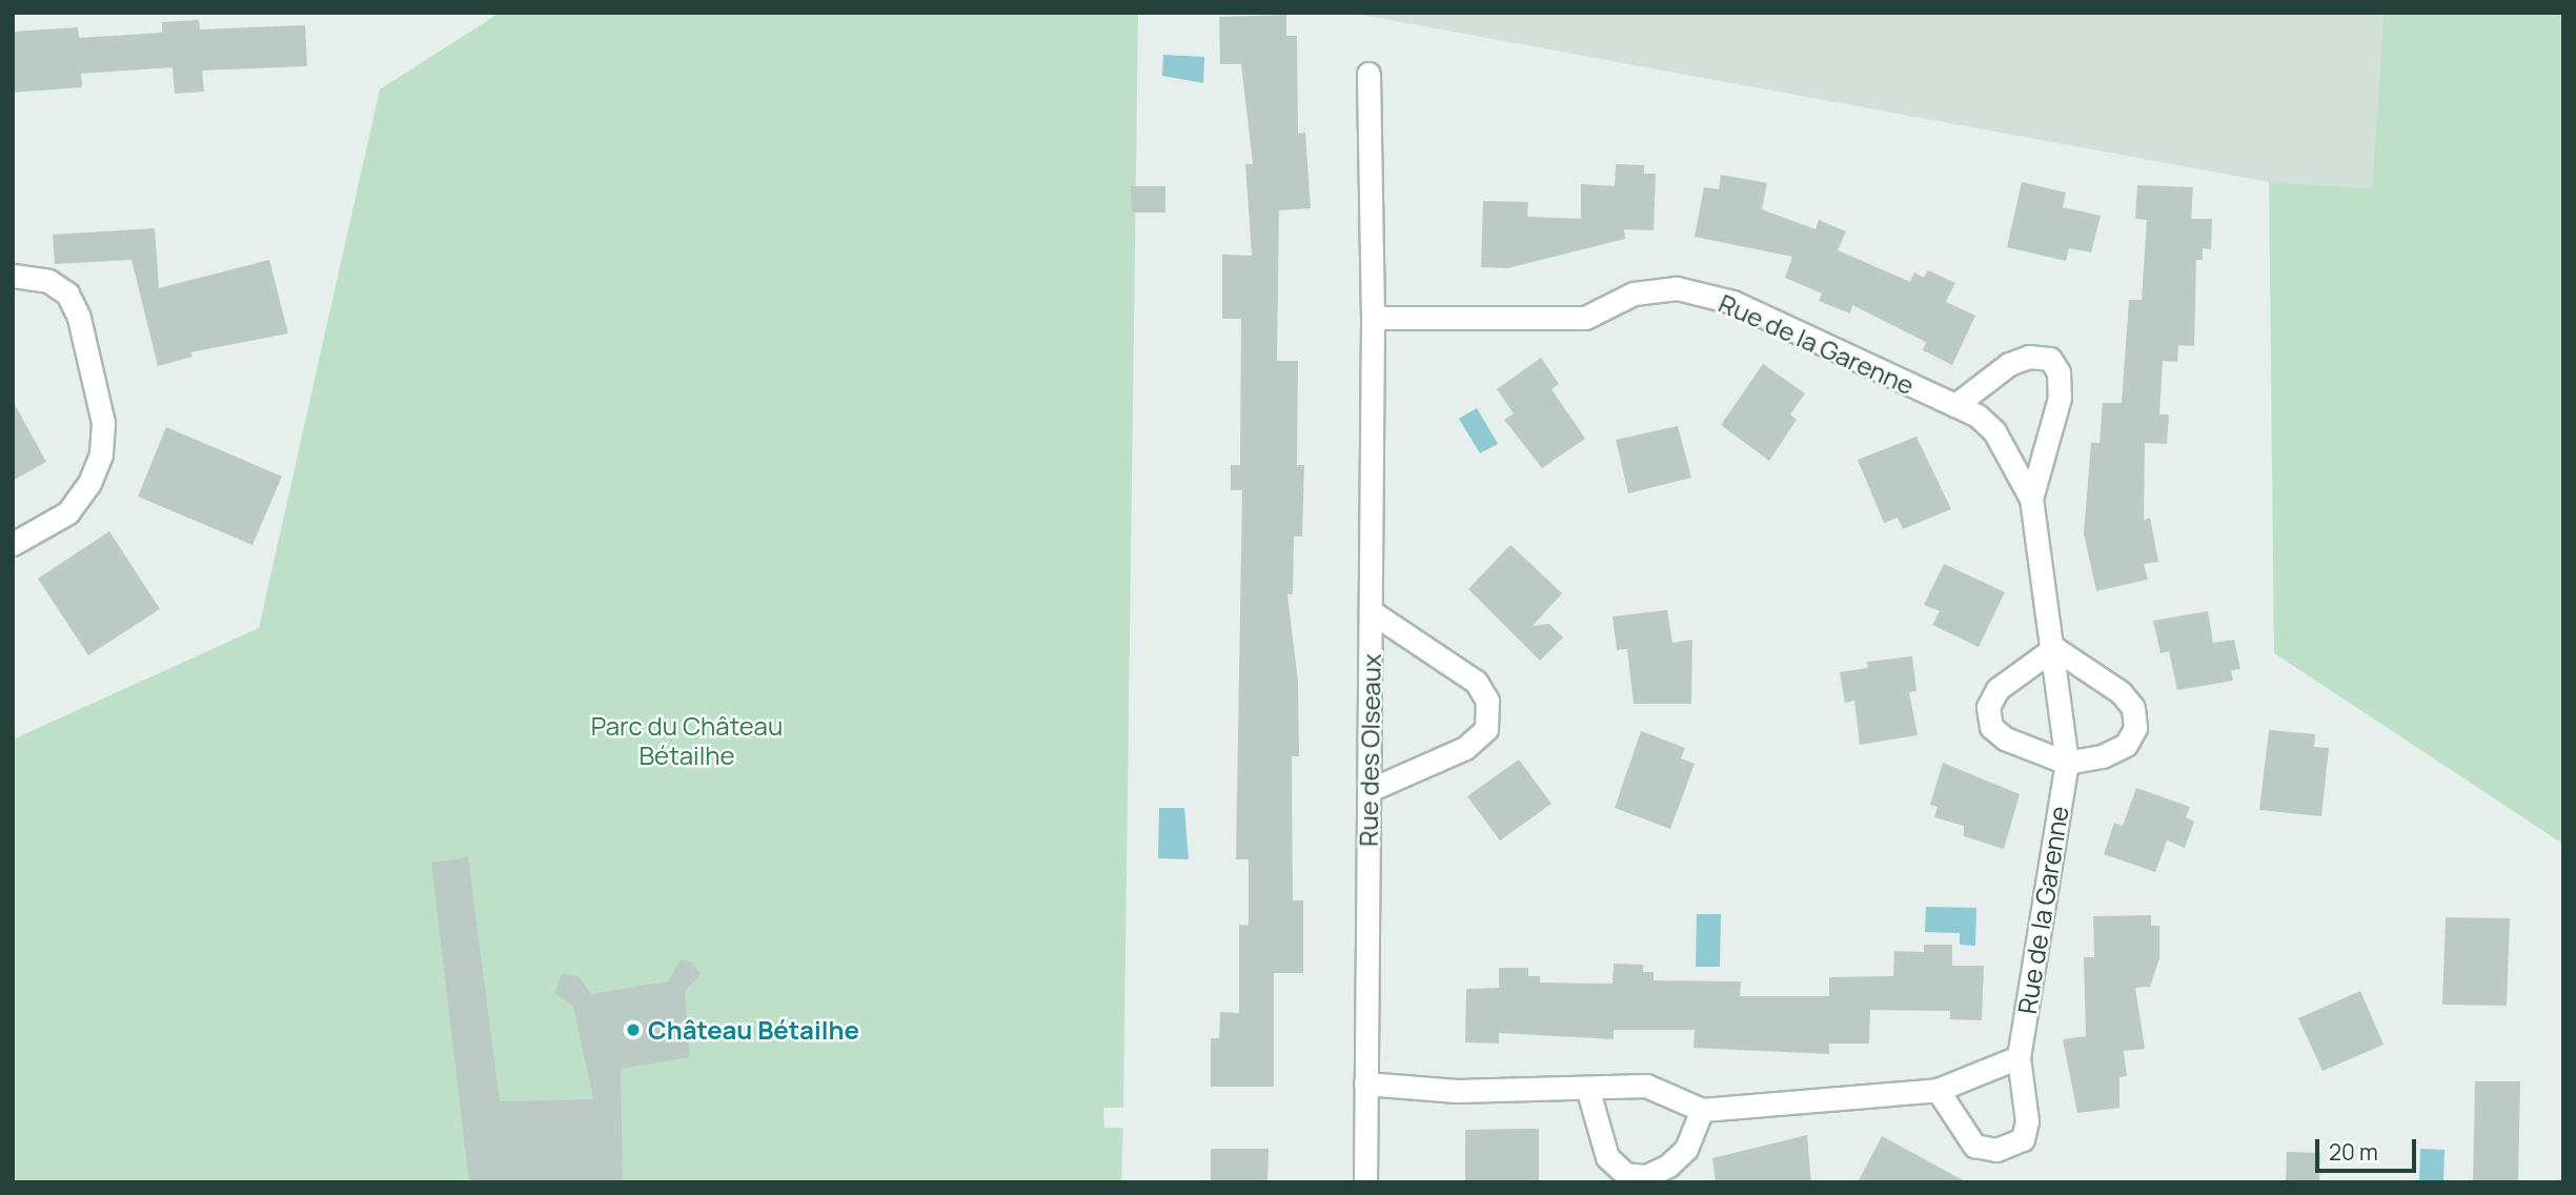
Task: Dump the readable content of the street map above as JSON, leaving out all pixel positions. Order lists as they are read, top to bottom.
{
  "streets": {
    "street": ["Rue de la Garenne", "Rue des OIseaux"]
  },
  "crossings": [
    ["Rue de la Garenne", "Rue des OIseaux"]
  ],
  "parks": ["Parc du Château Bétailhe"],
  "places": ["Château Bétailhe"],
  "scale_bar": "20 m"
}
